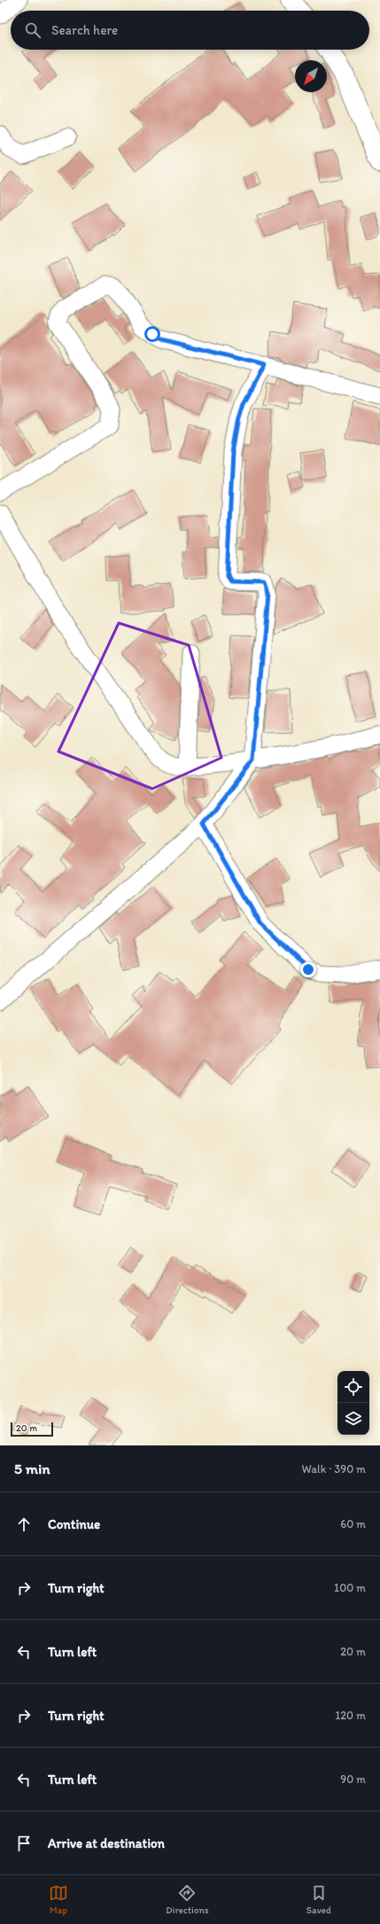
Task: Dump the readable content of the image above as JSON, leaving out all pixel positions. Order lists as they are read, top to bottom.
{
  "scale_bar": "20 m",
  "north": "bottom left",
  "page": {
    "search": "Search here",
    "scale": "20 m",
    "heading": ["5 min", "Walk · 390 m"],
    "list": [
      ["Continue", "60 m"],
      ["Turn right", "100 m"],
      ["Turn left", "20 m"],
      ["Turn right", "120 m"],
      ["Turn left", "90 m"],
      "Arrive at destination"
    ],
    "nav": ["Map", "Directions", "Saved"]
  }
}
